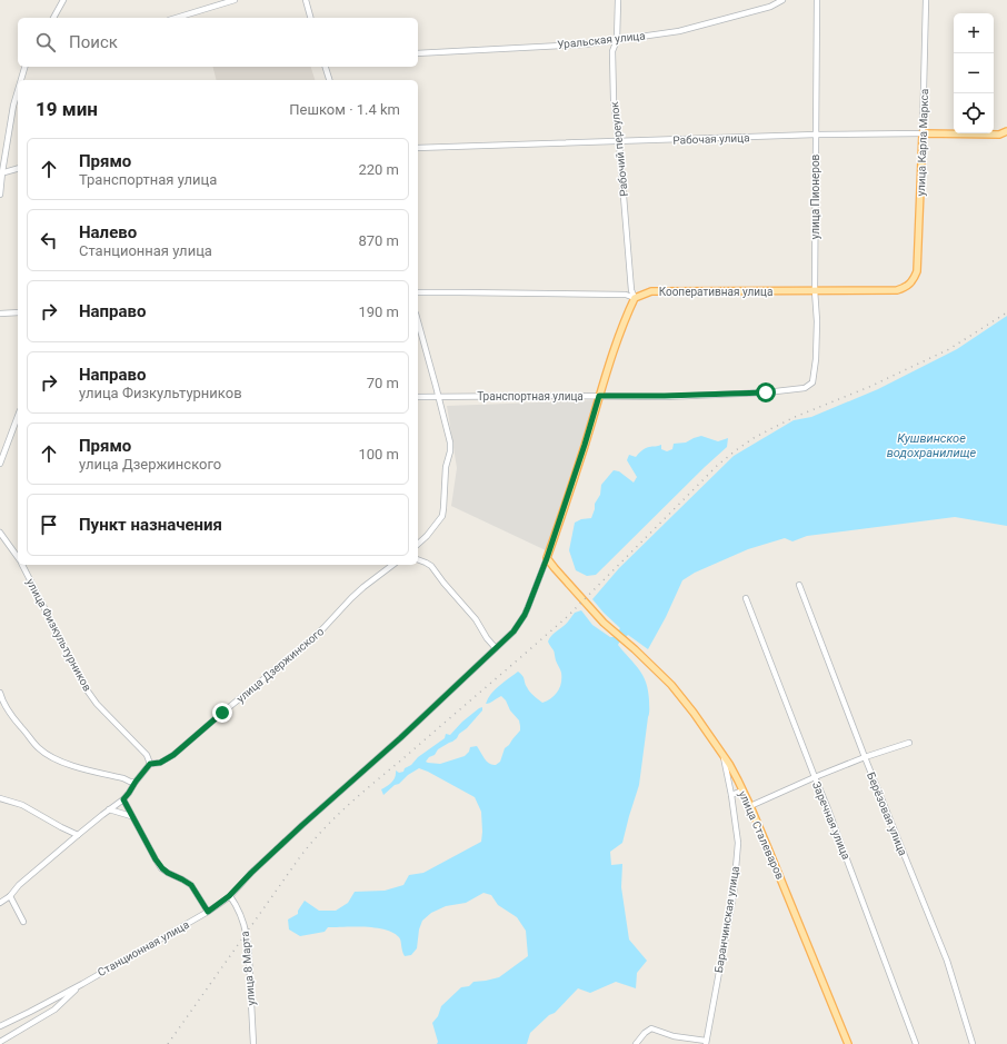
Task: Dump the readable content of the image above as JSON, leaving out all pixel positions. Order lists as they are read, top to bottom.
{
  "streets": {
    "main road": [
      "Рабочая улица",
      "улица Карла Маркса",
      "Кооперативная улица",
      "улица Сталеваров",
      "Станционная улица"
    ],
    "street": [
      "Уральская улица",
      "Рабочий переулок",
      "улица Пионеров",
      "Транспортная улица",
      "улица Физкультурников",
      "улица Дзержинского",
      "Берёзовая улица",
      "Заречная улица",
      "Баранчинская улица",
      "улица 8 Марта"
    ]
  },
  "crossings": [
    ["Уральская улица", "Рабочий переулок"],
    ["Рабочая улица", "улица Карла Маркса"],
    ["Рабочая улица", "Рабочий переулок"],
    ["Рабочая улица", "улица Пионеров"],
    ["улица Карла Маркса", "Кооперативная улица"],
    ["Рабочий переулок", "Кооперативная улица"],
    ["Рабочий переулок", "Станционная улица"],
    ["улица Пионеров", "Кооперативная улица"],
    ["улица Пионеров", "Транспортная улица"],
    ["Кооперативная улица", "Станционная улица"],
    ["Транспортная улица", "Станционная улица"],
    ["улица Физкультурников", "улица Дзержинского"],
    ["улица Сталеваров", "Баранчинская улица"],
    ["улица Сталеваров", "Станционная улица"],
    ["Станционная улица", "улица 8 Марта"]
  ],
  "water": ["Кушвинское водохранилище"],
  "page": {
    "map_buttons": ["+", "−"],
    "search": "Поиск",
    "heading": ["19 мин", "Пешком · 1.4 km"],
    "list": [
      ["Прямо", "Транспортная улица", "220 m"],
      ["Налево", "Станционная улица", "870 m"],
      ["Направо", "190 m"],
      ["Направо", "улица Физкультурников", "70 m"],
      ["Прямо", "улица Дзержинского", "100 m"],
      "Пункт назначения"
    ]
  }
}
